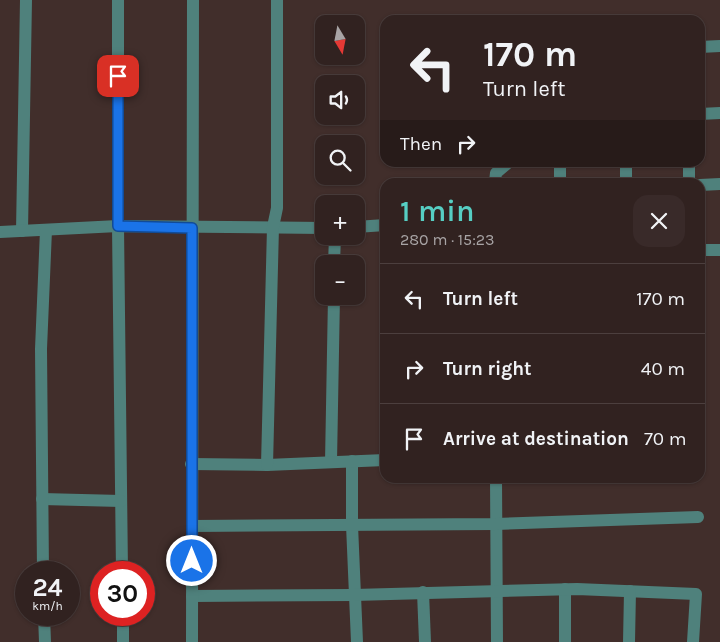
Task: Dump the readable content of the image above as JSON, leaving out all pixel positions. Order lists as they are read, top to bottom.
{
  "north": "bottom",
  "page": {
    "map_buttons": ["+", "−"],
    "turn": ["170 m", "Turn left"],
    "then": "Then",
    "heading": ["1 min", "280 m · 15:23"],
    "list": [
      {
        "name": "Turn left",
        "value": "170 m"
      },
      {
        "name": "Turn right",
        "value": "40 m"
      },
      {
        "name": "Arrive at destination",
        "value": "70 m"
      }
    ],
    "speed": "24 km/h",
    "limit": "30"
  }
}
